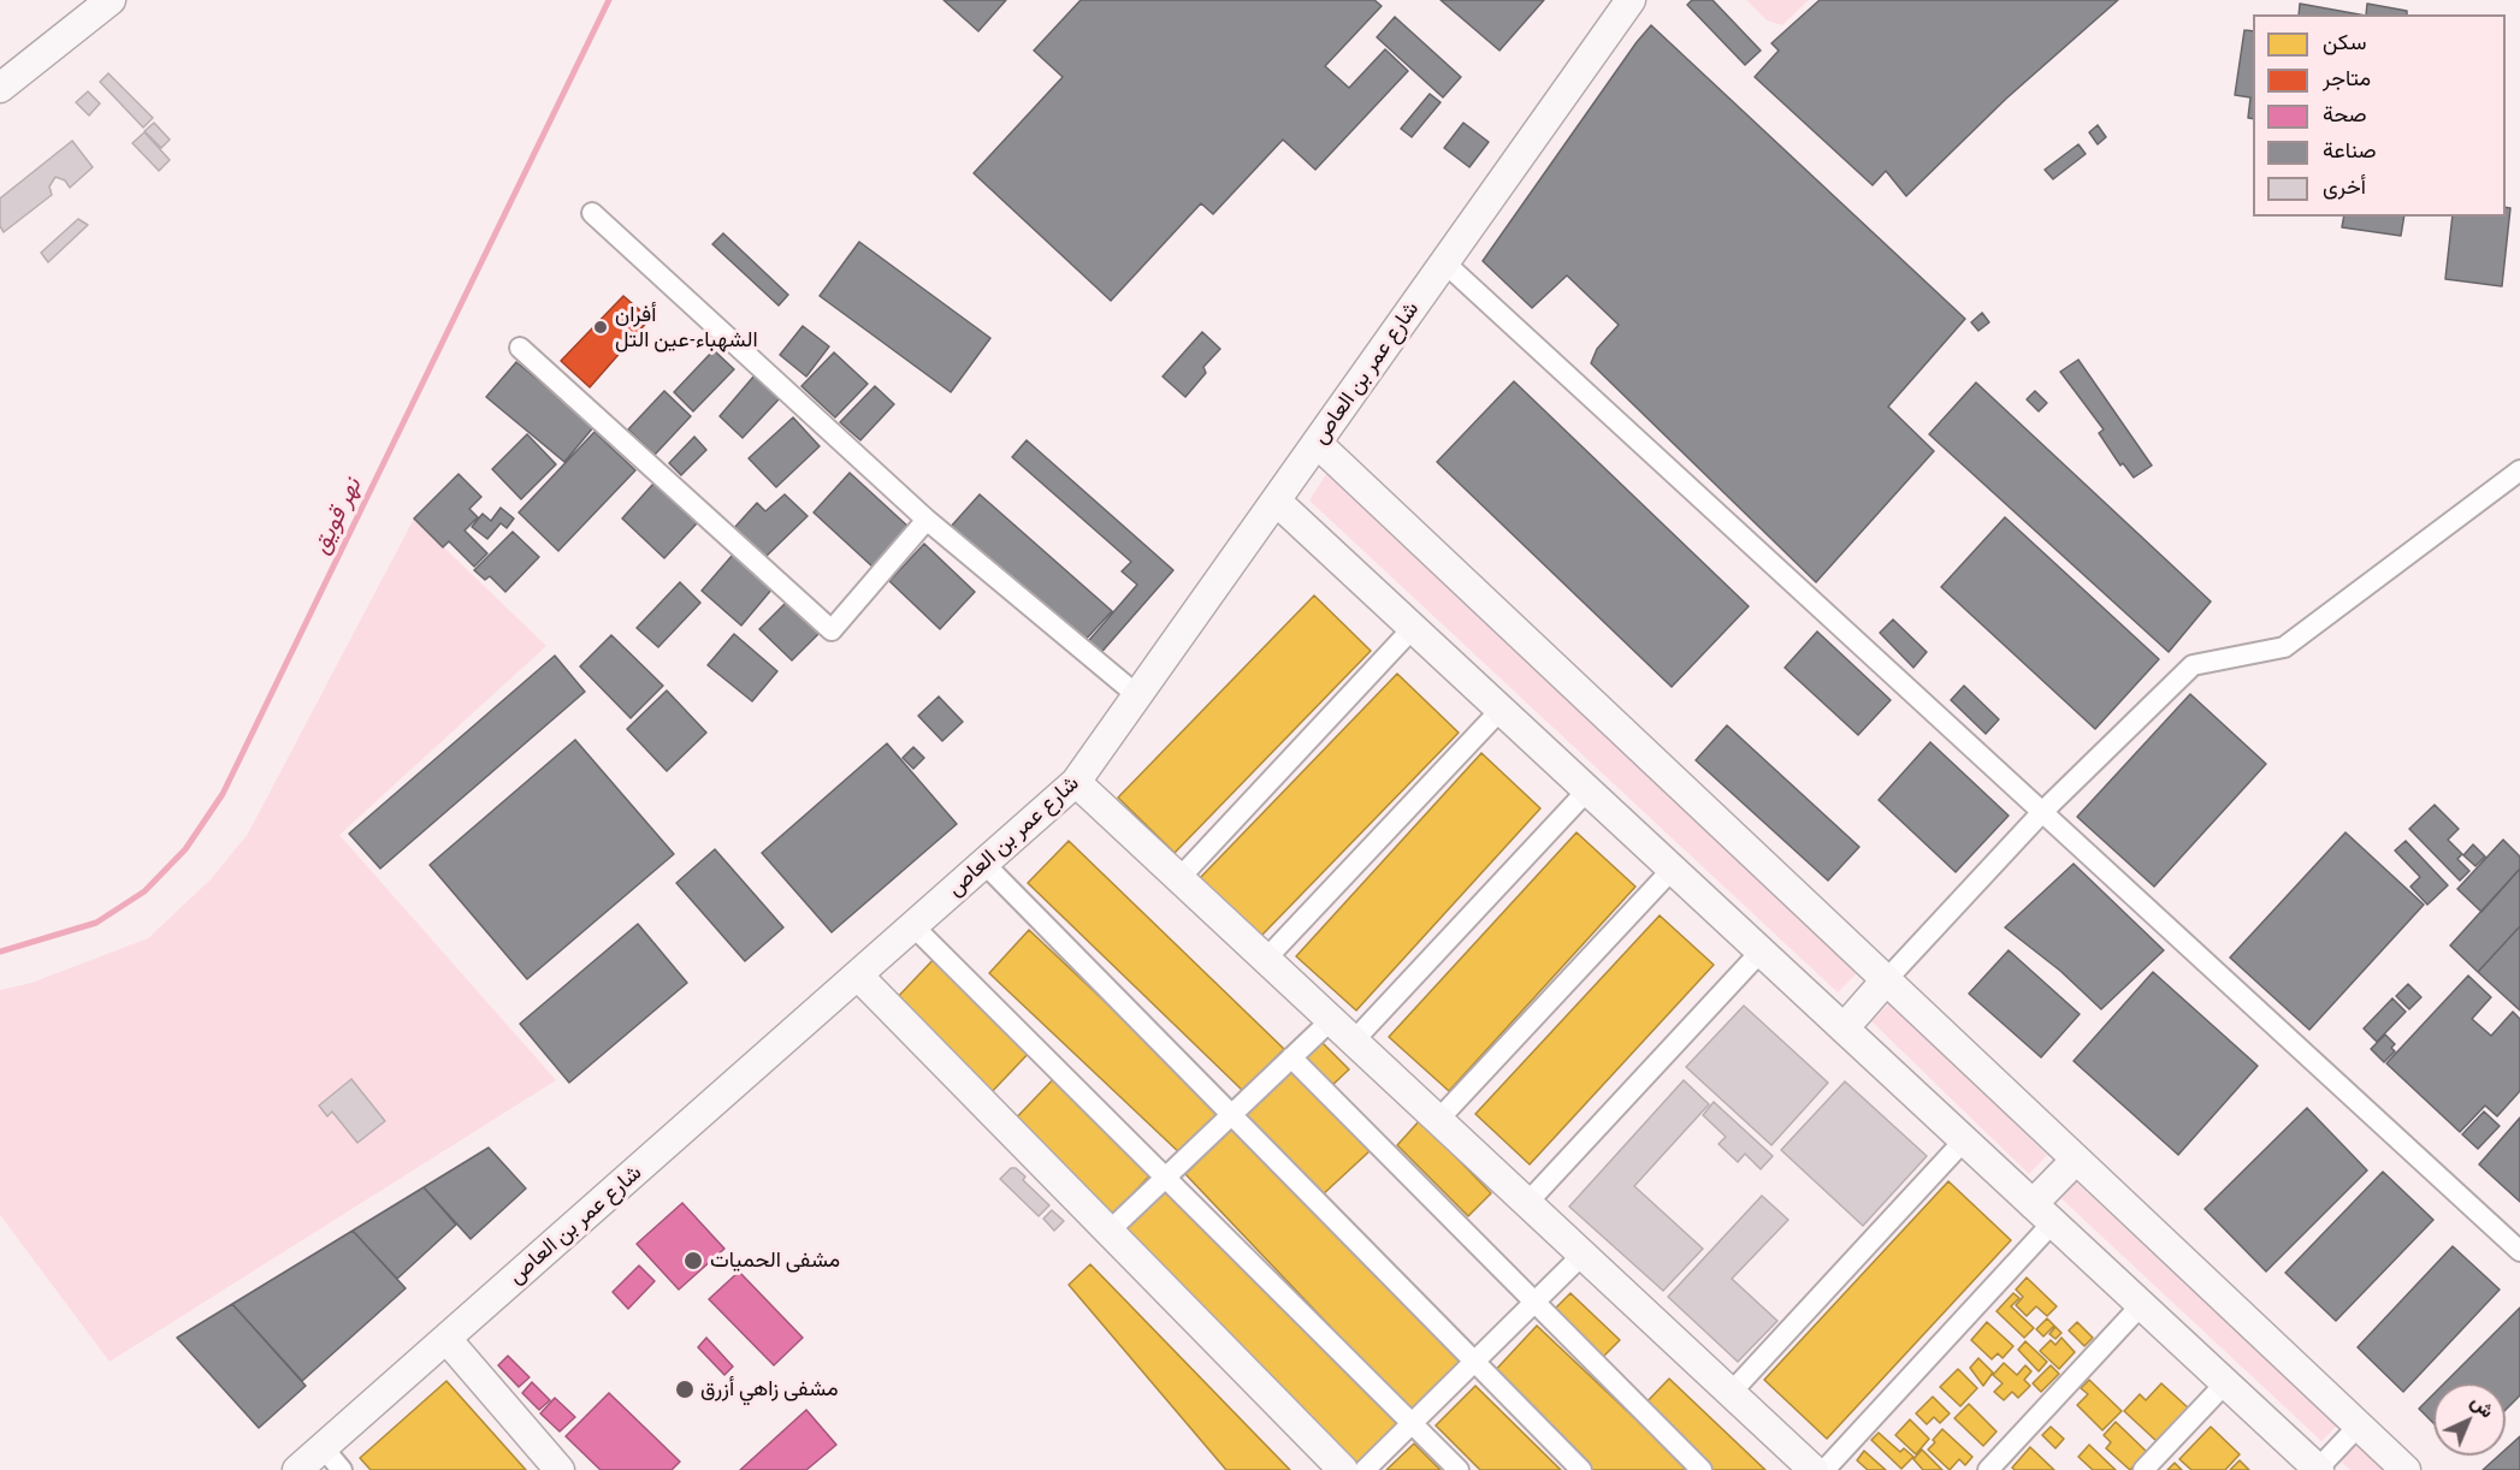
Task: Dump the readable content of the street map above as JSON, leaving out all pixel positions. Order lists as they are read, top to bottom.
{
  "streets": {
    "street": ["شارع عمر بن العاص"]
  },
  "water": ["نهر قويق"],
  "places": ["أفران الشهباء-عين التل", "مشفى الحميات", "مشفى زاهي أزرق"],
  "legend": [
    "سكن",
    "متاجر",
    "صحة",
    "صناعة",
    "أخرى"
  ],
  "north": "top right"
}
